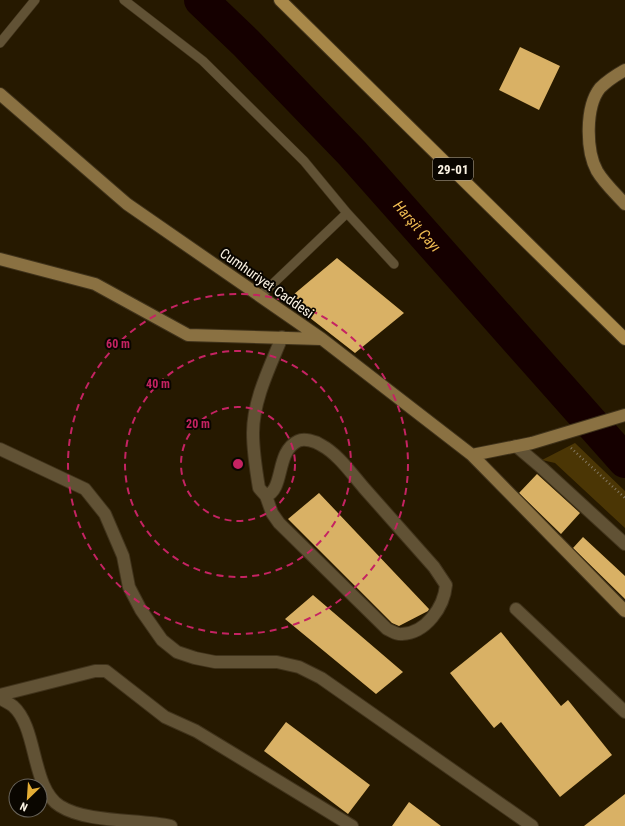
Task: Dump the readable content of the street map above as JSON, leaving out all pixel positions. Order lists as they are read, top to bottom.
{
  "streets": {
    "main road": ["29-01", "Cumhuriyet Caddesi"]
  },
  "water": ["Harşit Çayı"],
  "north": "bottom left",
  "rings": ["60 m", "40 m", "20 m"]
}
